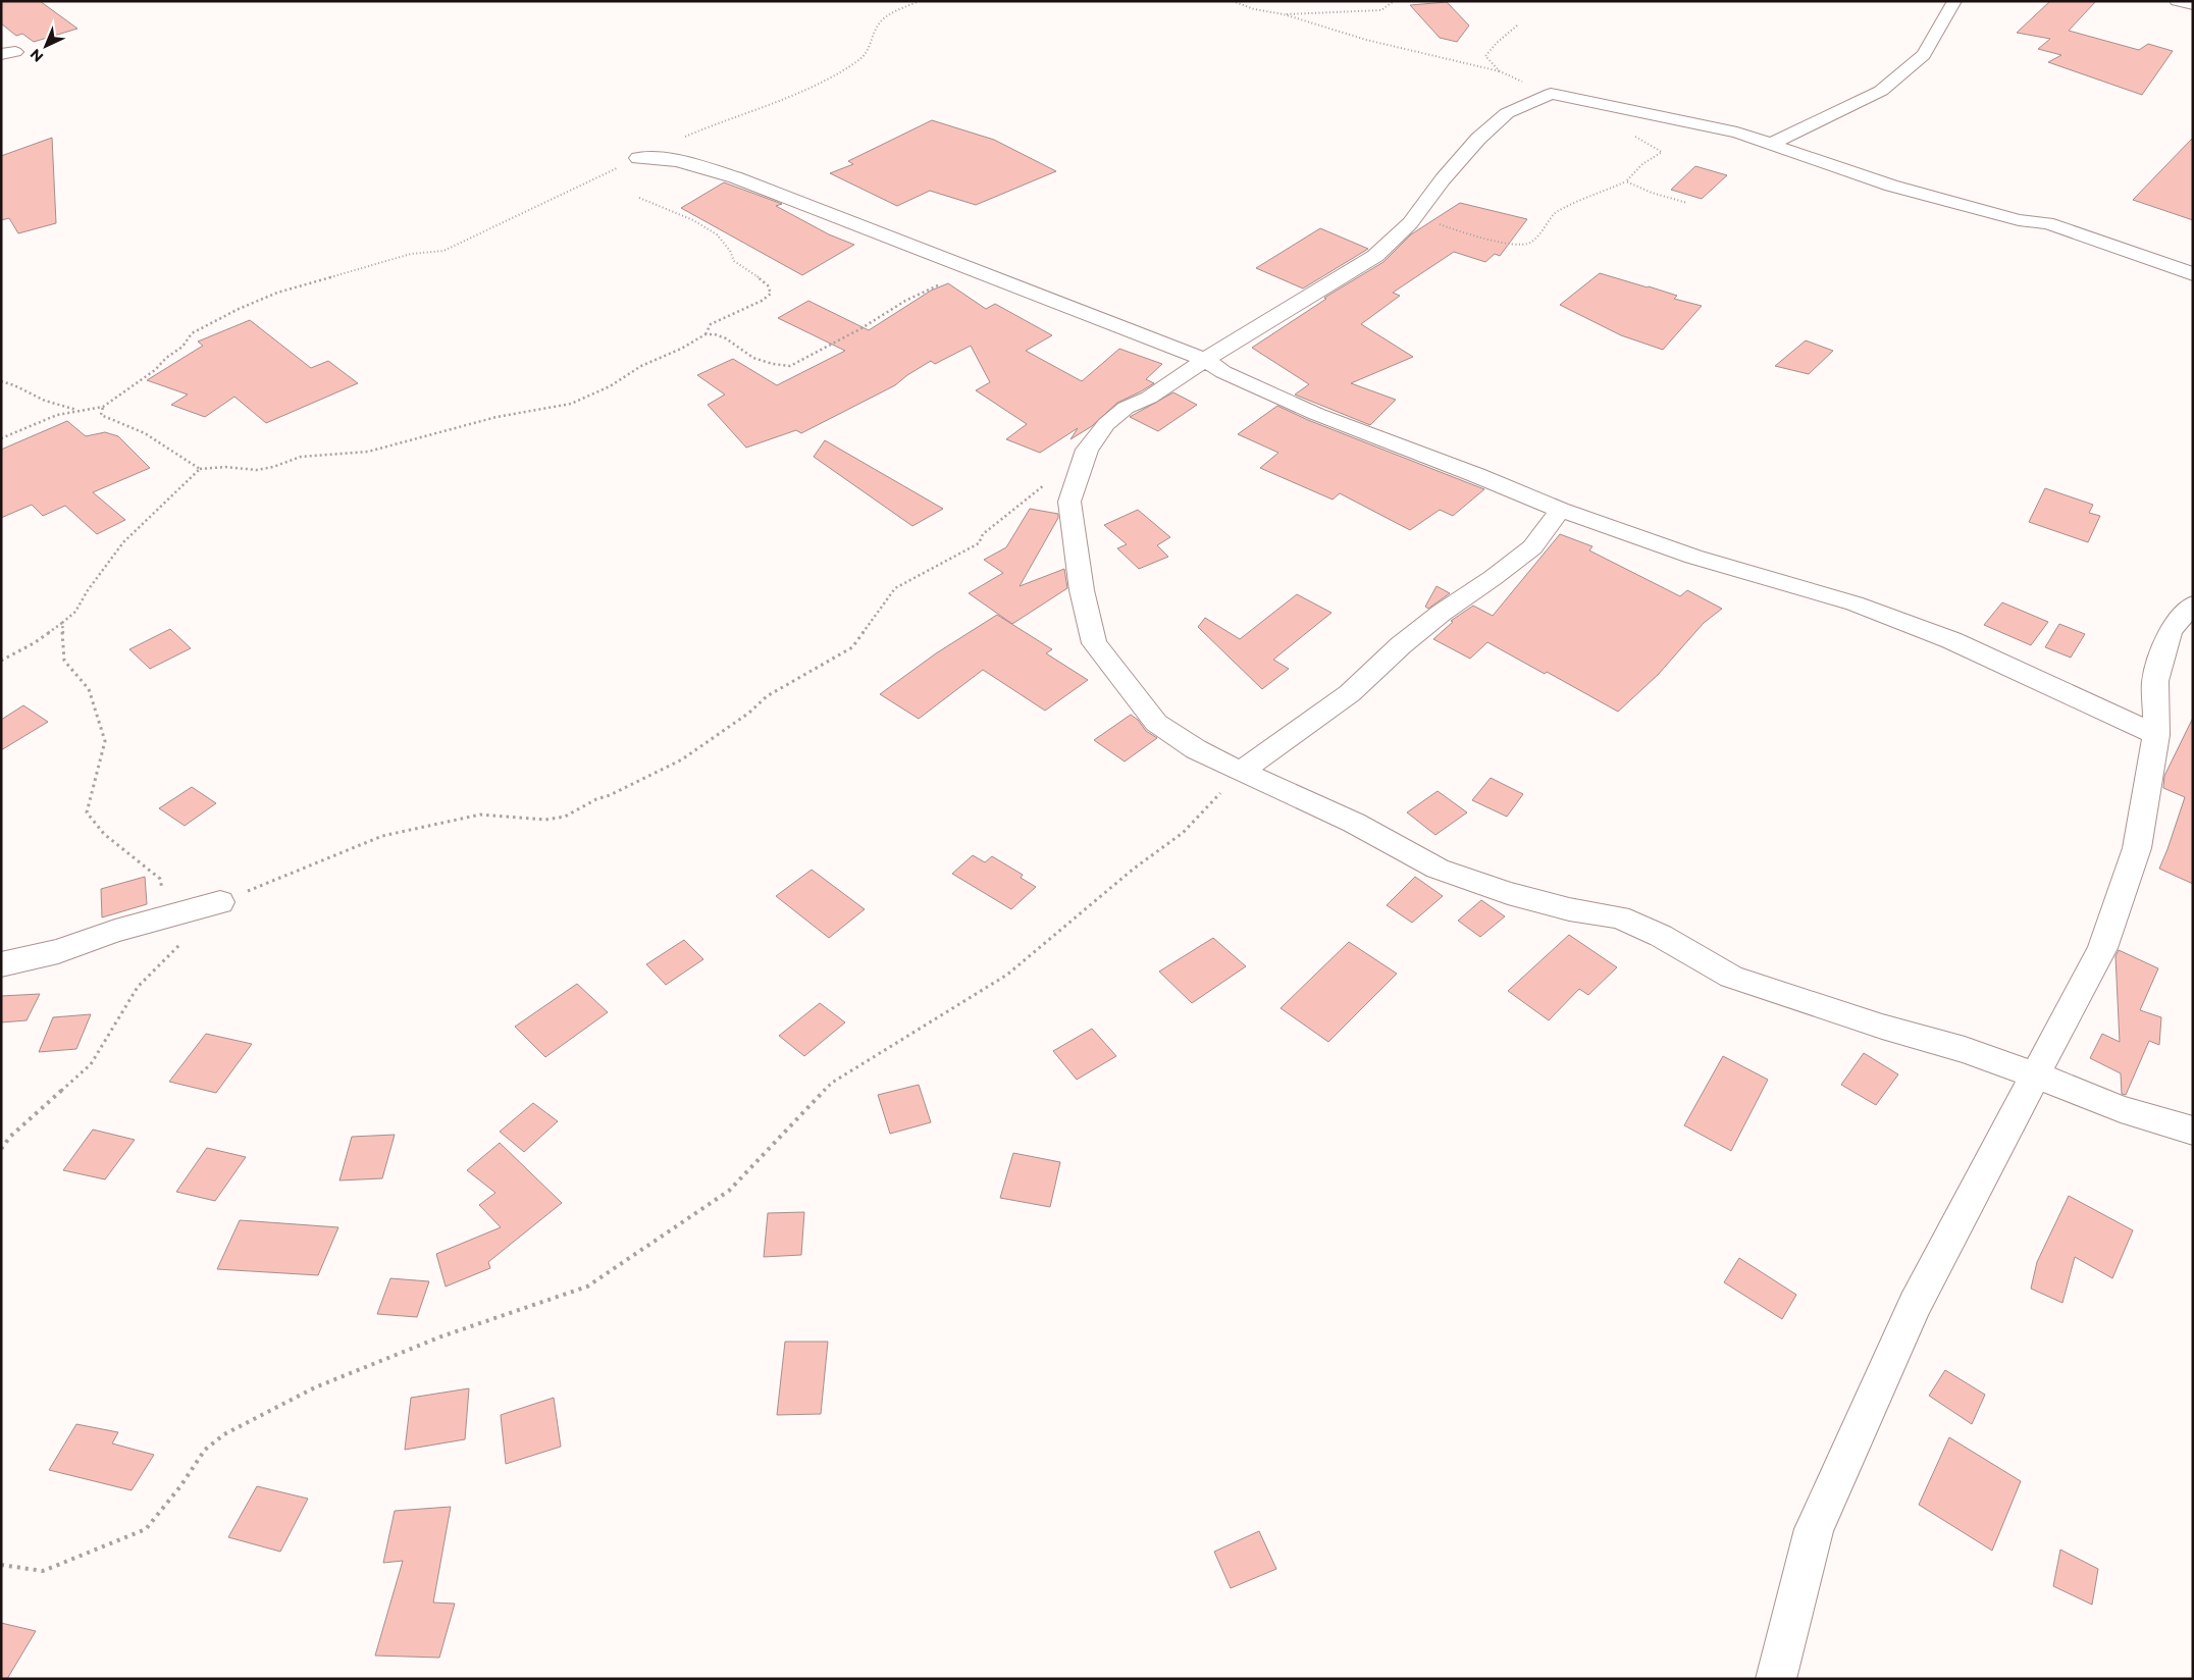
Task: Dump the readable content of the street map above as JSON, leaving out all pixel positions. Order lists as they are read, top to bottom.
{
  "north": "bottom left"
}
